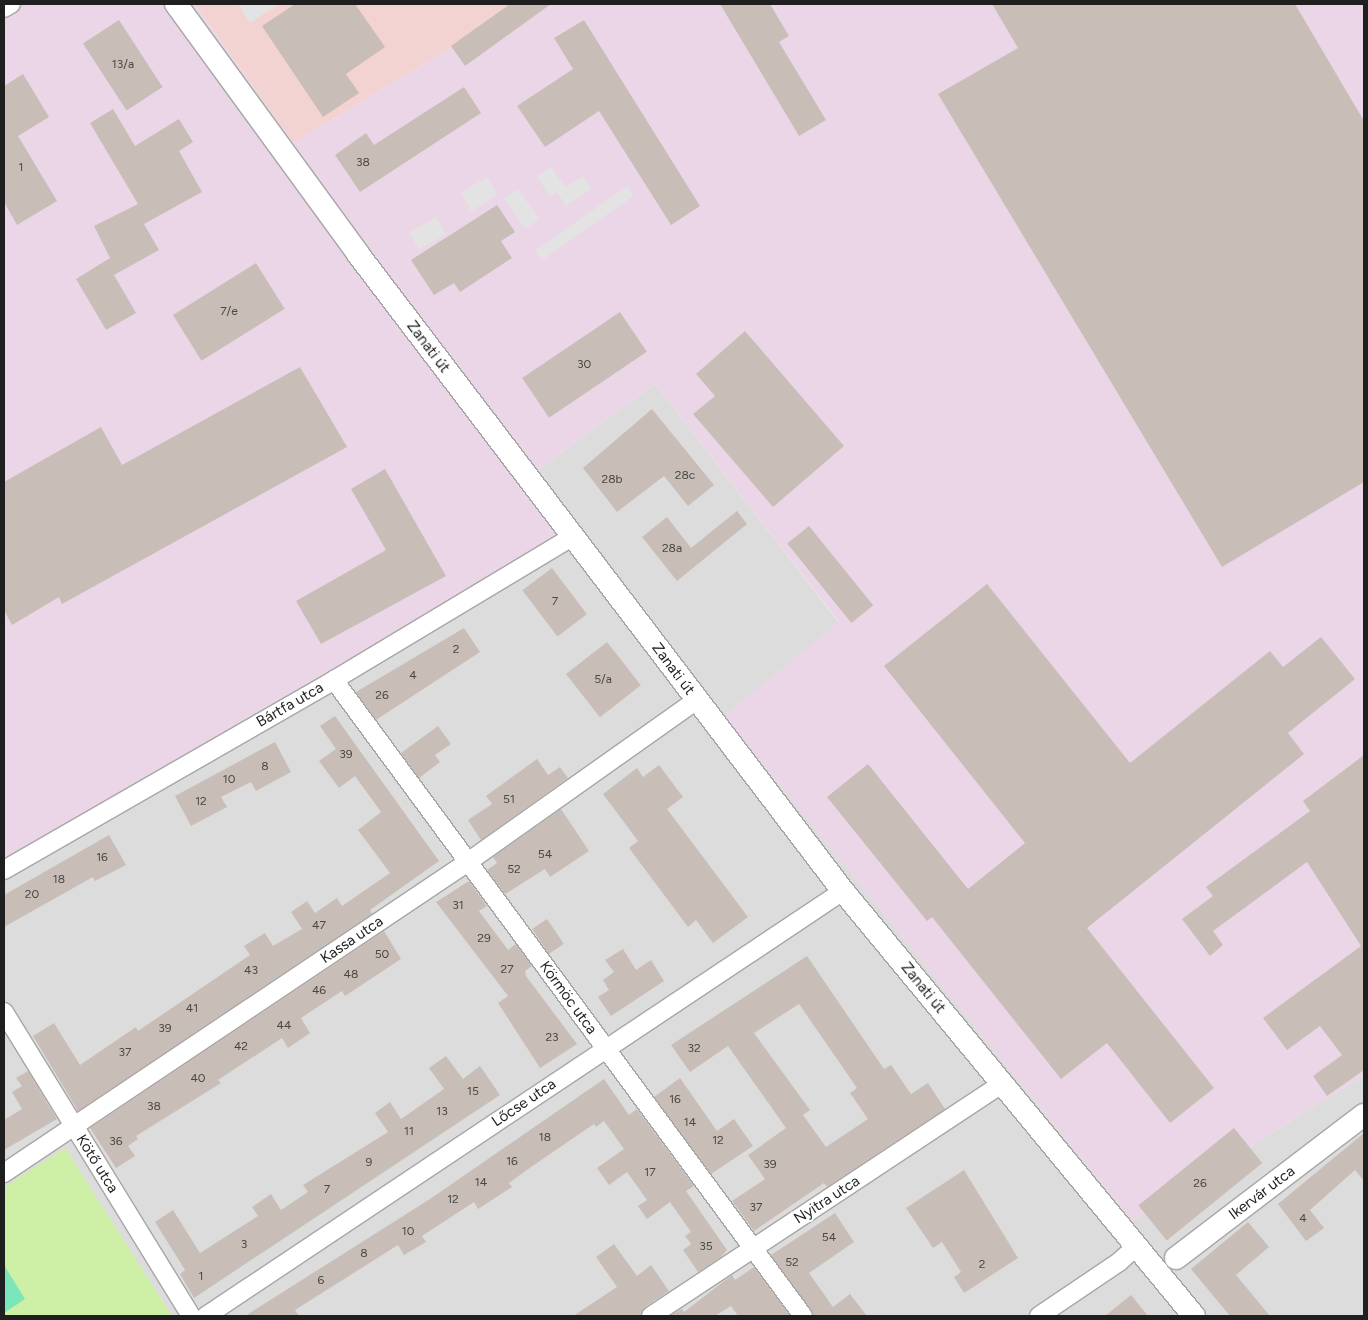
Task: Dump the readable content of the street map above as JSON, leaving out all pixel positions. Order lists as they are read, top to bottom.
{
  "streets": {
    "street": [
      "Zanati út",
      "Bártfa utca",
      "Kassa utca",
      "Körmöc utca",
      "Lőcse utca",
      "Kötő utca",
      "Ikervár utca",
      "Nyitra utca"
    ]
  },
  "crossings": [
    ["Zanati út", "Bártfa utca"],
    ["Zanati út", "Kassa utca"],
    ["Zanati út", "Lőcse utca"],
    ["Zanati út", "Ikervár utca"],
    ["Zanati út", "Nyitra utca"],
    ["Bártfa utca", "Körmöc utca"],
    ["Kassa utca", "Körmöc utca"],
    ["Kassa utca", "Kötő utca"],
    ["Körmöc utca", "Lőcse utca"],
    ["Körmöc utca", "Nyitra utca"]
  ],
  "house_numbers": [
    "13/a",
    "38",
    "1",
    "7/e",
    "30",
    "28c",
    "28b",
    "28a",
    "7",
    "2",
    "4",
    "5/a",
    "26",
    "39",
    "8",
    "10",
    "51",
    "12",
    "54",
    "16",
    "52",
    "18",
    "20",
    "31",
    "47",
    "29",
    "50",
    "27",
    "43",
    "48",
    "46",
    "41",
    "44",
    "39",
    "23",
    "42",
    "32",
    "37",
    "40",
    "15",
    "16",
    "38",
    "13",
    "14",
    "11",
    "18",
    "12",
    "36",
    "16",
    "9",
    "39",
    "17",
    "14",
    "26",
    "7",
    "12",
    "37",
    "4",
    "10",
    "54",
    "3",
    "35",
    "8",
    "52",
    "2",
    "1",
    "6"
  ]
}
